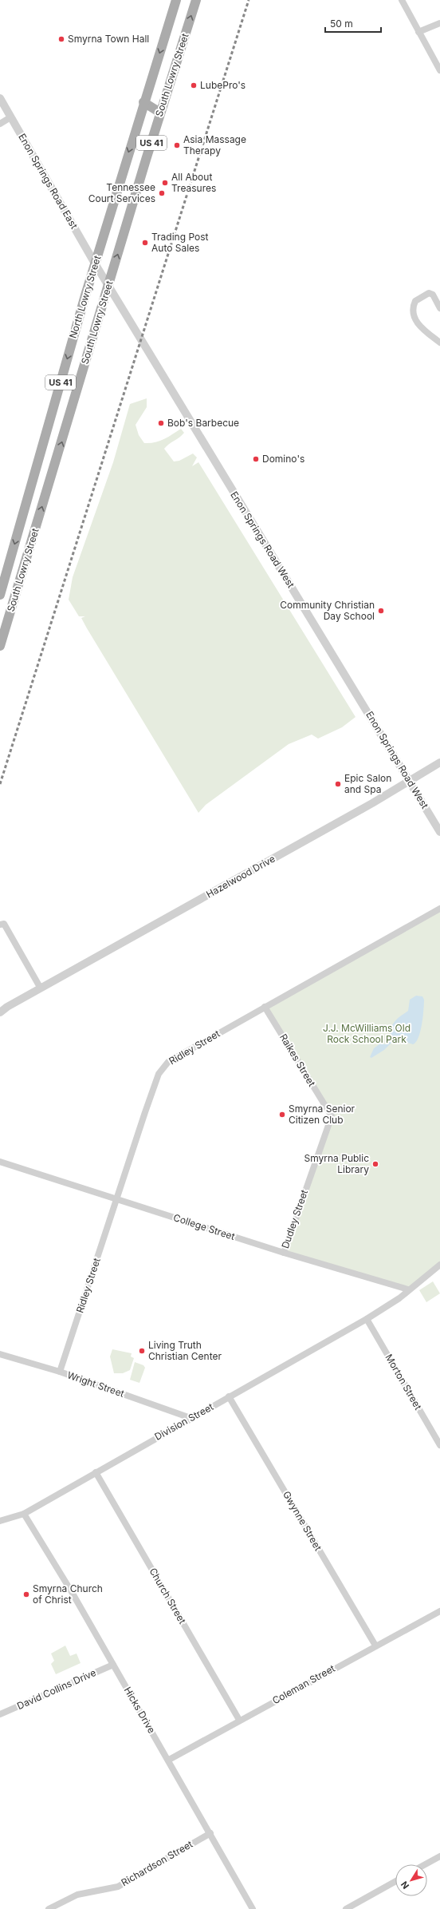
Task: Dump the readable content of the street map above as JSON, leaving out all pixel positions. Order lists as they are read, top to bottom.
{
  "streets": {
    "main road": ["South Lowry Street", "US 41", "North Lowry Street"],
    "street": [
      "Enon Springs Road East",
      "Enon Springs Road West",
      "Hazelwood Drive",
      "Ridley Street",
      "Raikes Street",
      "Dudley Street",
      "College Street",
      "Morton Street",
      "Wright Street",
      "Division Street",
      "Gwynne Street",
      "Church Street",
      "Coleman Street",
      "David Collins Drive",
      "Hicks Drive",
      "Richardson Street"
    ]
  },
  "crossings": [
    ["South Lowry Street", "Enon Springs Road West"],
    ["Enon Springs Road East", "North Lowry Street"],
    ["Enon Springs Road East", "Enon Springs Road West"],
    ["North Lowry Street", "Enon Springs Road West"],
    ["Enon Springs Road West", "Hazelwood Drive"],
    ["Ridley Street", "Raikes Street"],
    ["Ridley Street", "College Street"],
    ["Ridley Street", "Wright Street"],
    ["Raikes Street", "Dudley Street"],
    ["Dudley Street", "College Street"],
    ["Morton Street", "Division Street"],
    ["Wright Street", "Division Street"],
    ["Division Street", "Gwynne Street"],
    ["Division Street", "Church Street"],
    ["Division Street", "Hicks Drive"],
    ["Gwynne Street", "Coleman Street"],
    ["Church Street", "Coleman Street"],
    ["Coleman Street", "Hicks Drive"],
    ["David Collins Drive", "Hicks Drive"],
    ["Hicks Drive", "Richardson Street"]
  ],
  "one_way": ["South Lowry Street", "North Lowry Street"],
  "parks": ["J.J. McWilliams Old Rock School Park"],
  "places": [
    "Smyrna Town Hall",
    "LubePro's",
    "Asia Massage Therapy",
    "All About Treasures",
    "Tennessee Court Services",
    "Trading Post Auto Sales",
    "Bob's Barbecue",
    "Domino's",
    "Community Christian Day School",
    "Epic Salon and Spa",
    "Smyrna Senior Citizen Club",
    "Smyrna Public Library",
    "Living Truth Christian Center",
    "Smyrna Church of Christ"
  ],
  "scale_bar": "50 m",
  "north": "bottom left"
}
